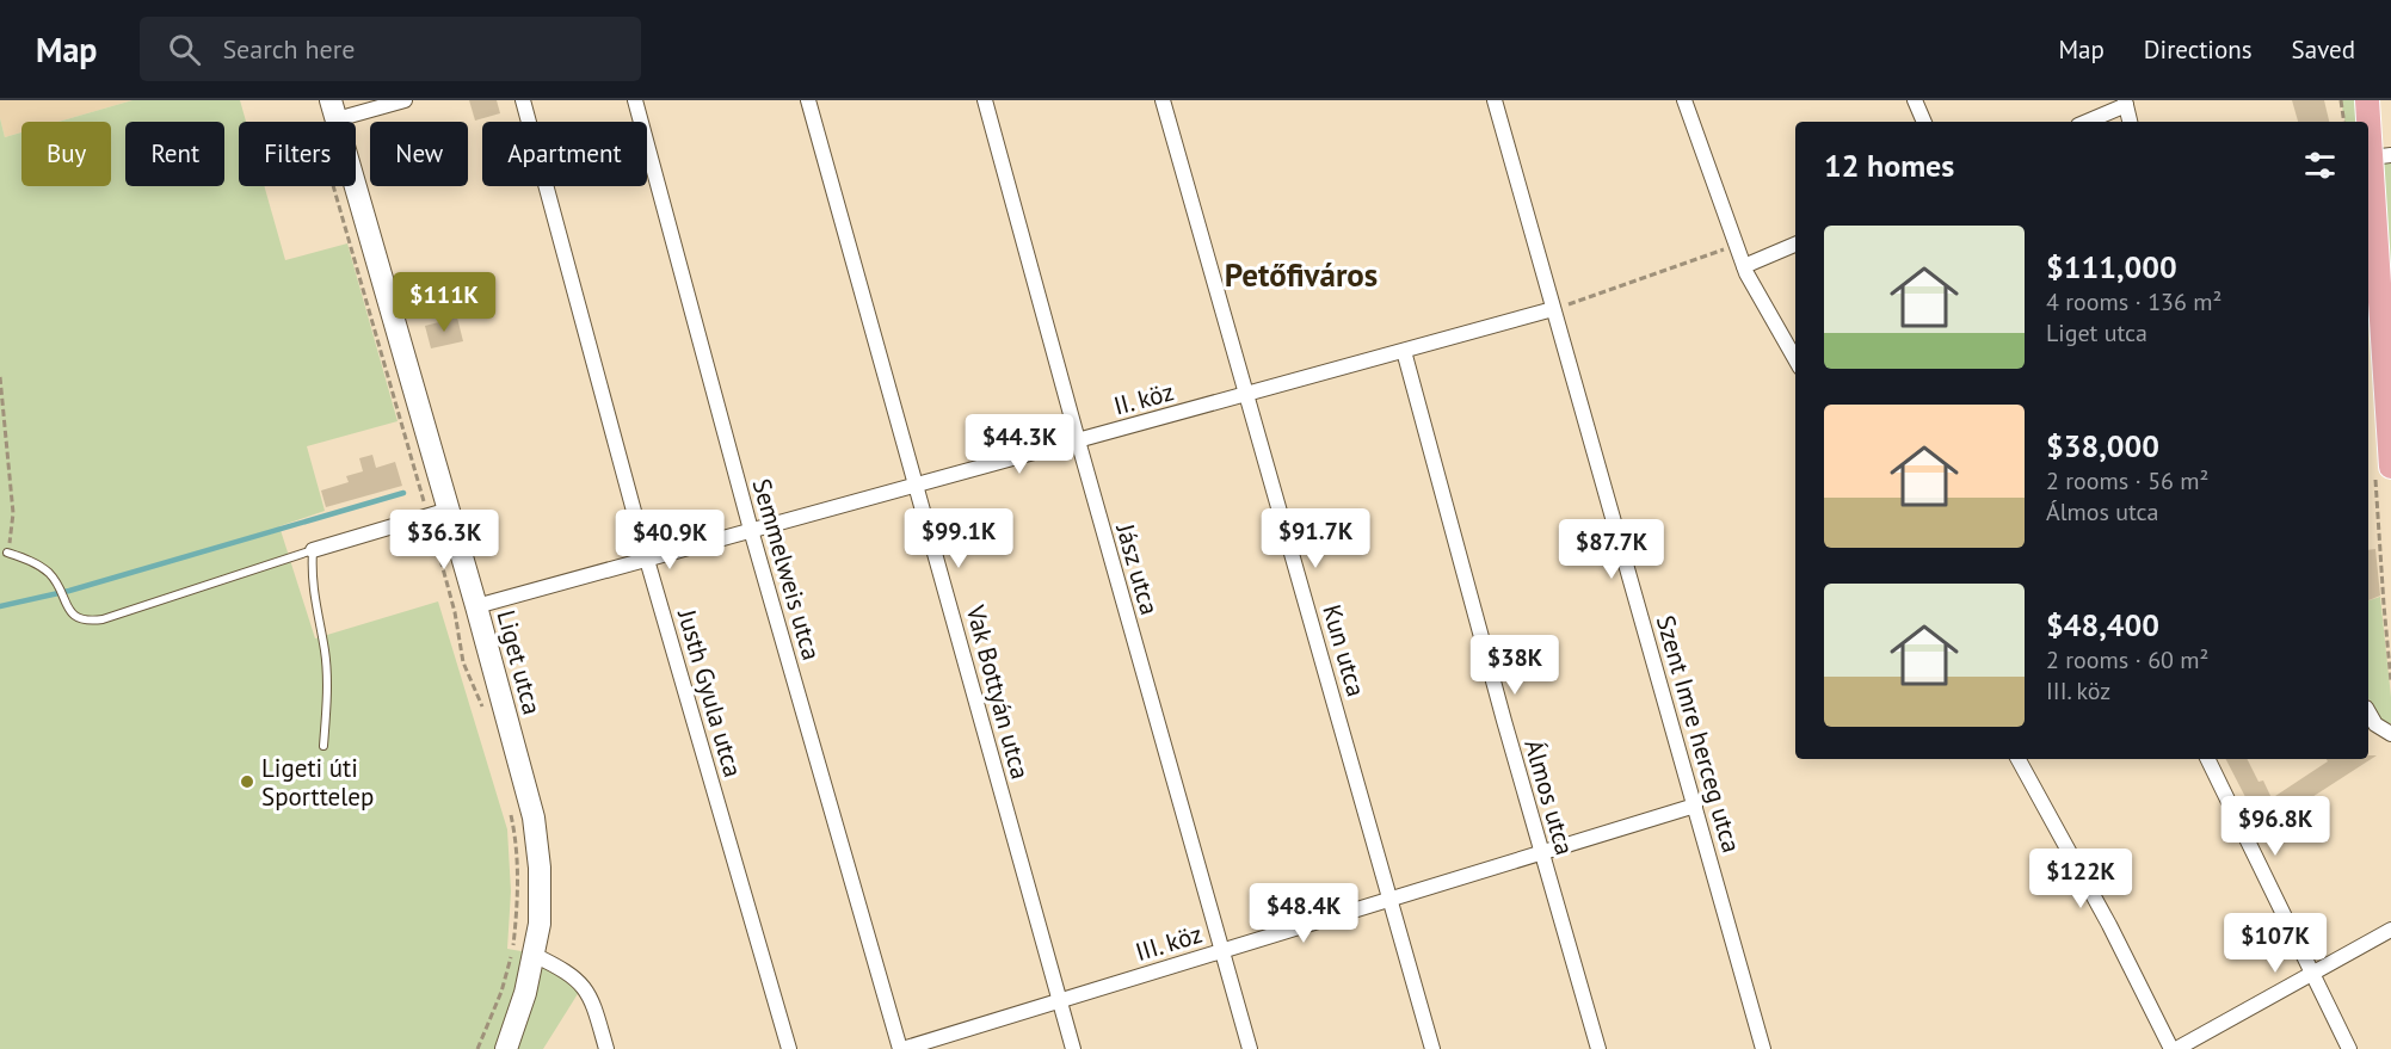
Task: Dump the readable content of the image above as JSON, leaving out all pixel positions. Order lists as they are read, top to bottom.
{
  "streets": {
    "main road": ["Liget utca"],
    "street": [
      "II. köz",
      "Semmelweis utca",
      "Jász utca",
      "Kun utca",
      "Vak Bottyán utca",
      "Justh Gyula utca",
      "Szent Imre herceg utca",
      "Álmos utca",
      "III. köz"
    ]
  },
  "crossings": [
    ["II. köz", "Semmelweis utca"],
    ["II. köz", "Jász utca"],
    ["II. köz", "Kun utca"],
    ["II. köz", "Liget utca"],
    ["II. köz", "Vak Bottyán utca"],
    ["II. köz", "Justh Gyula utca"],
    ["II. köz", "Szent Imre herceg utca"],
    ["II. köz", "Álmos utca"],
    ["Semmelweis utca", "III. köz"],
    ["Jász utca", "III. köz"],
    ["Kun utca", "III. köz"],
    ["Vak Bottyán utca", "III. köz"],
    ["Szent Imre herceg utca", "III. köz"],
    ["Álmos utca", "III. köz"]
  ],
  "districts": ["Petőfiváros"],
  "places": ["Ligeti úti Sporttelep"],
  "page": {
    "header": "Map",
    "search": "Search here",
    "nav": ["Map", "Directions", "Saved"],
    "chip": [
      "Buy",
      "Rent",
      "Filters",
      "New",
      "Apartment"
    ],
    "heading": "12 homes",
    "list": [
      {
        "name": "$111,000",
        "note": "4 rooms · 136 m² · Liget utca"
      },
      {
        "name": "$38,000",
        "note": "2 rooms · 56 m² · Álmos utca"
      },
      {
        "name": "$48,400",
        "note": "2 rooms · 60 m² · III. köz"
      }
    ],
    "price": [
      "$111K",
      "$44.3K",
      "$99.1K",
      "$91.7K",
      "$36.3K",
      "$40.9K",
      "$87.7K",
      "$38K",
      "$96.8K",
      "$122K",
      "$48.4K",
      "$107K"
    ]
  }
}
